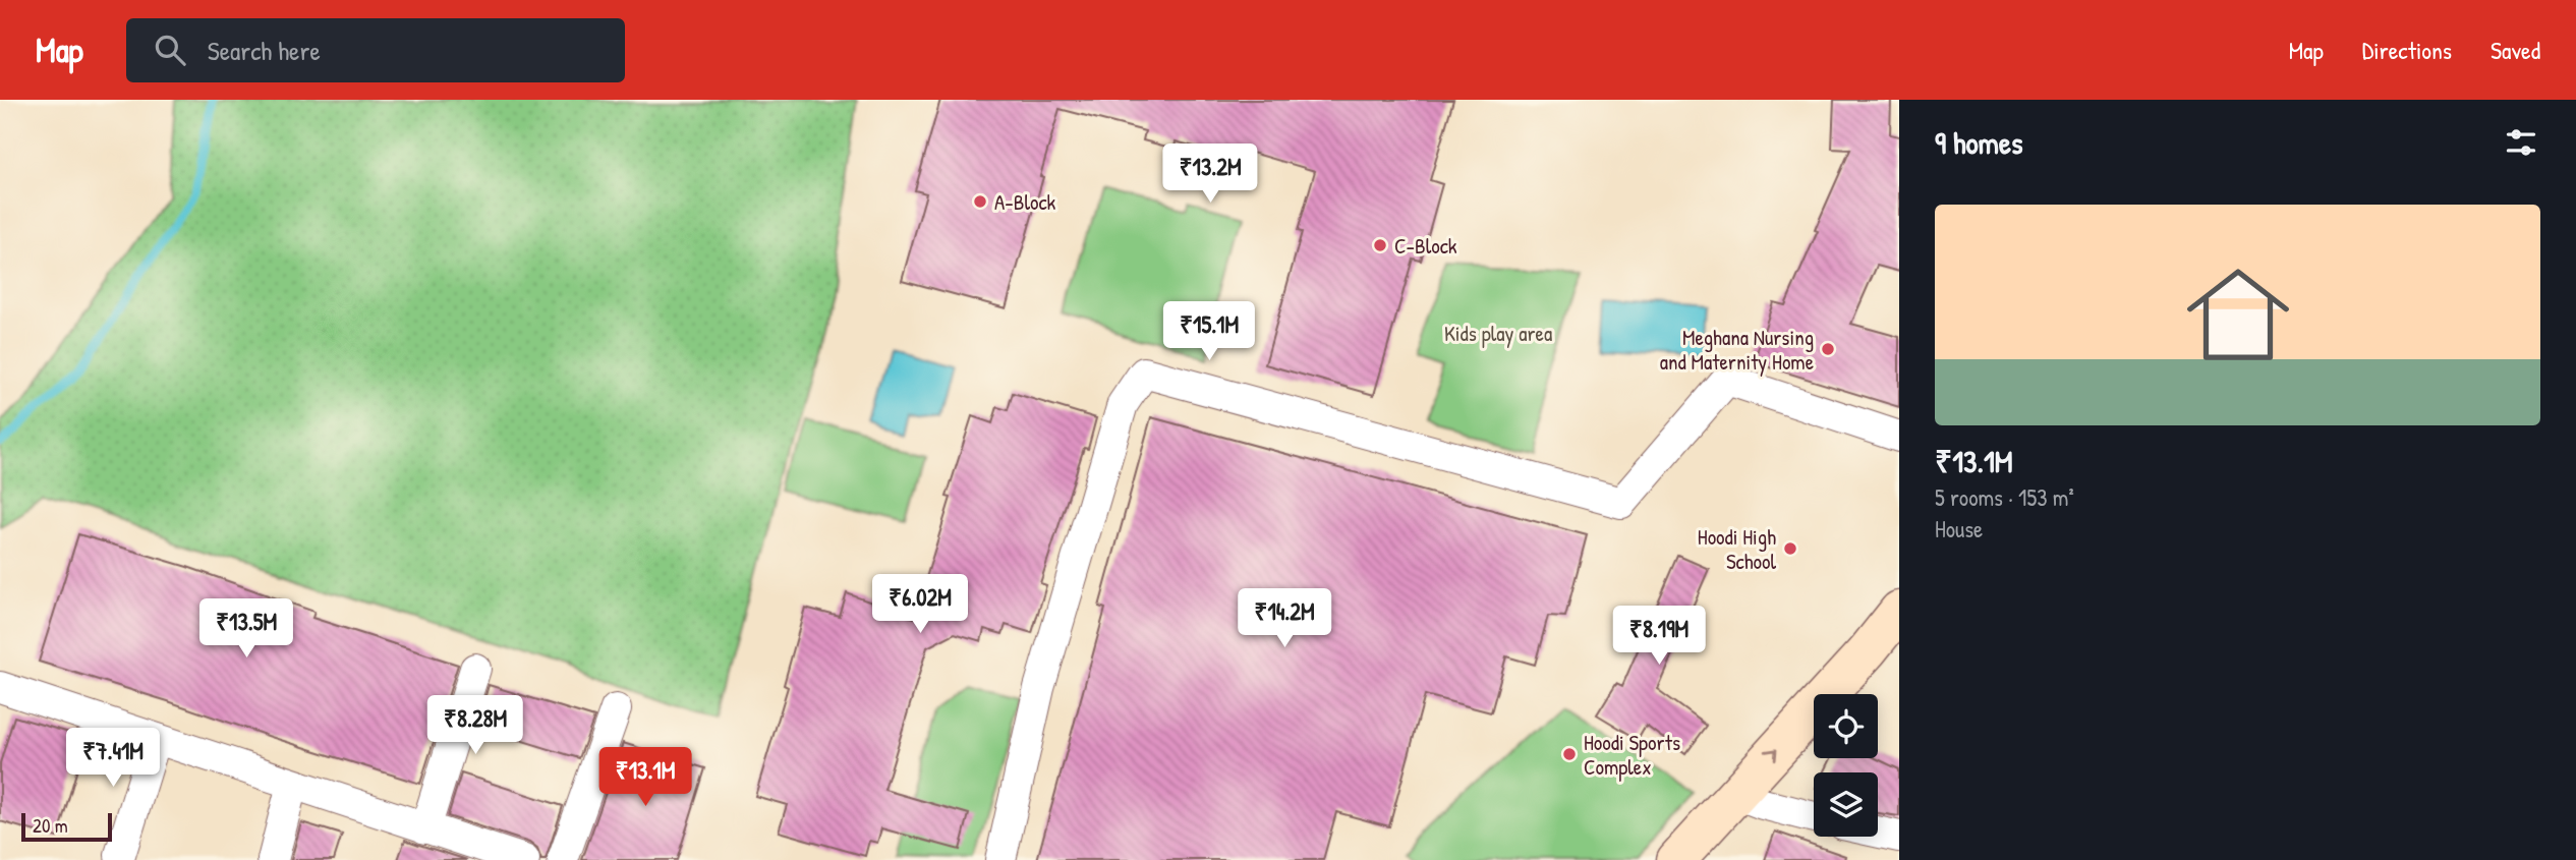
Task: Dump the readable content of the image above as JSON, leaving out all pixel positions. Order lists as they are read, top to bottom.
{
  "parks": ["Kids play area"],
  "places": [
    "A-Block",
    "C-Block",
    "Meghana Nursing and Maternity Home",
    "Hoodi High School",
    "Hoodi Sports Complex"
  ],
  "scale_bar": "20 m",
  "page": {
    "header": "Map",
    "search": "Search here",
    "nav": ["Map", "Directions", "Saved"],
    "heading": "9 homes",
    "price": [
      "₹13.2M",
      "₹15.1M",
      "₹6.02M",
      "₹14.2M",
      "₹13.5M",
      "₹8.19M",
      "₹8.28M",
      "₹7.41M",
      "₹13.1M"
    ],
    "list": [
      {
        "name": "₹13.1M",
        "note": "5 rooms · 153 m² · House"
      }
    ],
    "scale": "20 m"
  }
}
